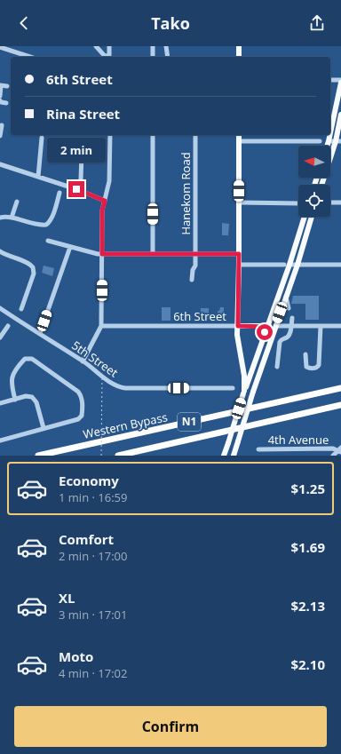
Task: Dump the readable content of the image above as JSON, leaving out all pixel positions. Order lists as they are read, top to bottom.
{
  "streets": {
    "highway": ["N1", "Western Bypass"],
    "main road": ["6th Street"],
    "street": ["Hanekom Road", "5th Street", "4th Avenue"]
  },
  "north": "left",
  "page": {
    "header": "Tako",
    "banner": ["6th Street", "Rina Street"],
    "bubble": "2 min",
    "list": [
      {
        "name": "Economy",
        "note": "1 min · 16:59",
        "value": "$1.25"
      },
      {
        "name": "Comfort",
        "note": "2 min · 17:00",
        "value": "$1.69"
      },
      {
        "name": "XL",
        "note": "3 min · 17:01",
        "value": "$2.13"
      },
      {
        "name": "Moto",
        "note": "4 min · 17:02",
        "value": "$2.10"
      }
    ],
    "buttons": "Confirm"
  }
}
